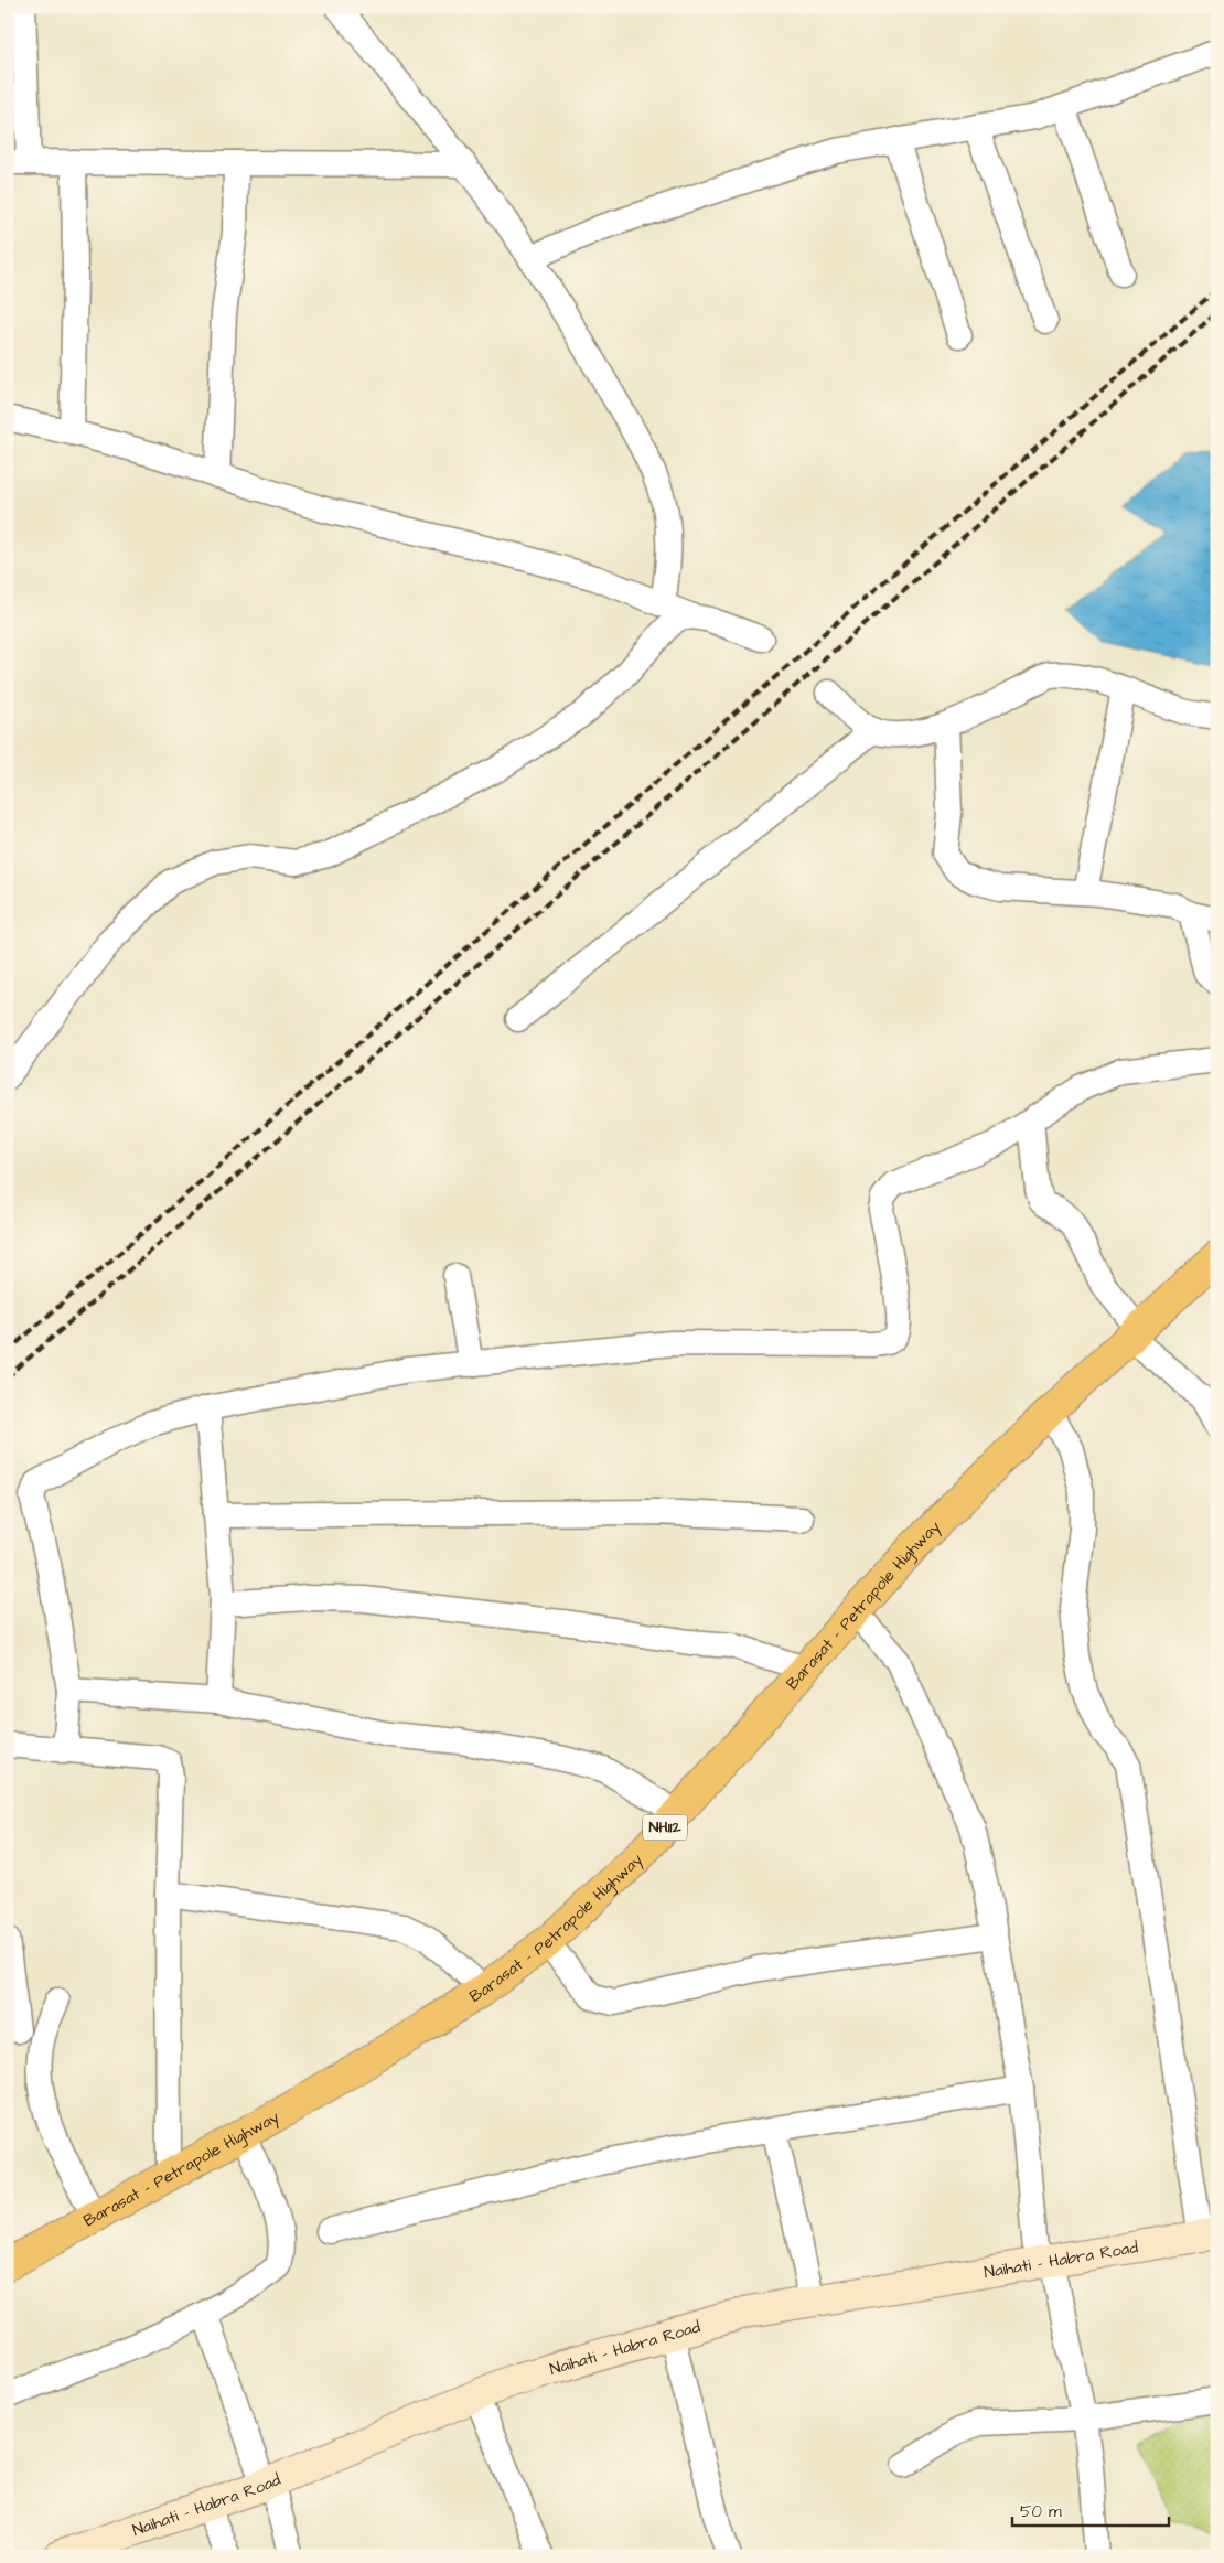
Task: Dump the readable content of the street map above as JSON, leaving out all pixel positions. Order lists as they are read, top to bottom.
{
  "streets": {
    "highway": ["Barasat - Petrapole Highway", "NH112"],
    "main road": ["Naihati - Habra Road"]
  },
  "scale_bar": "50 m"
}
